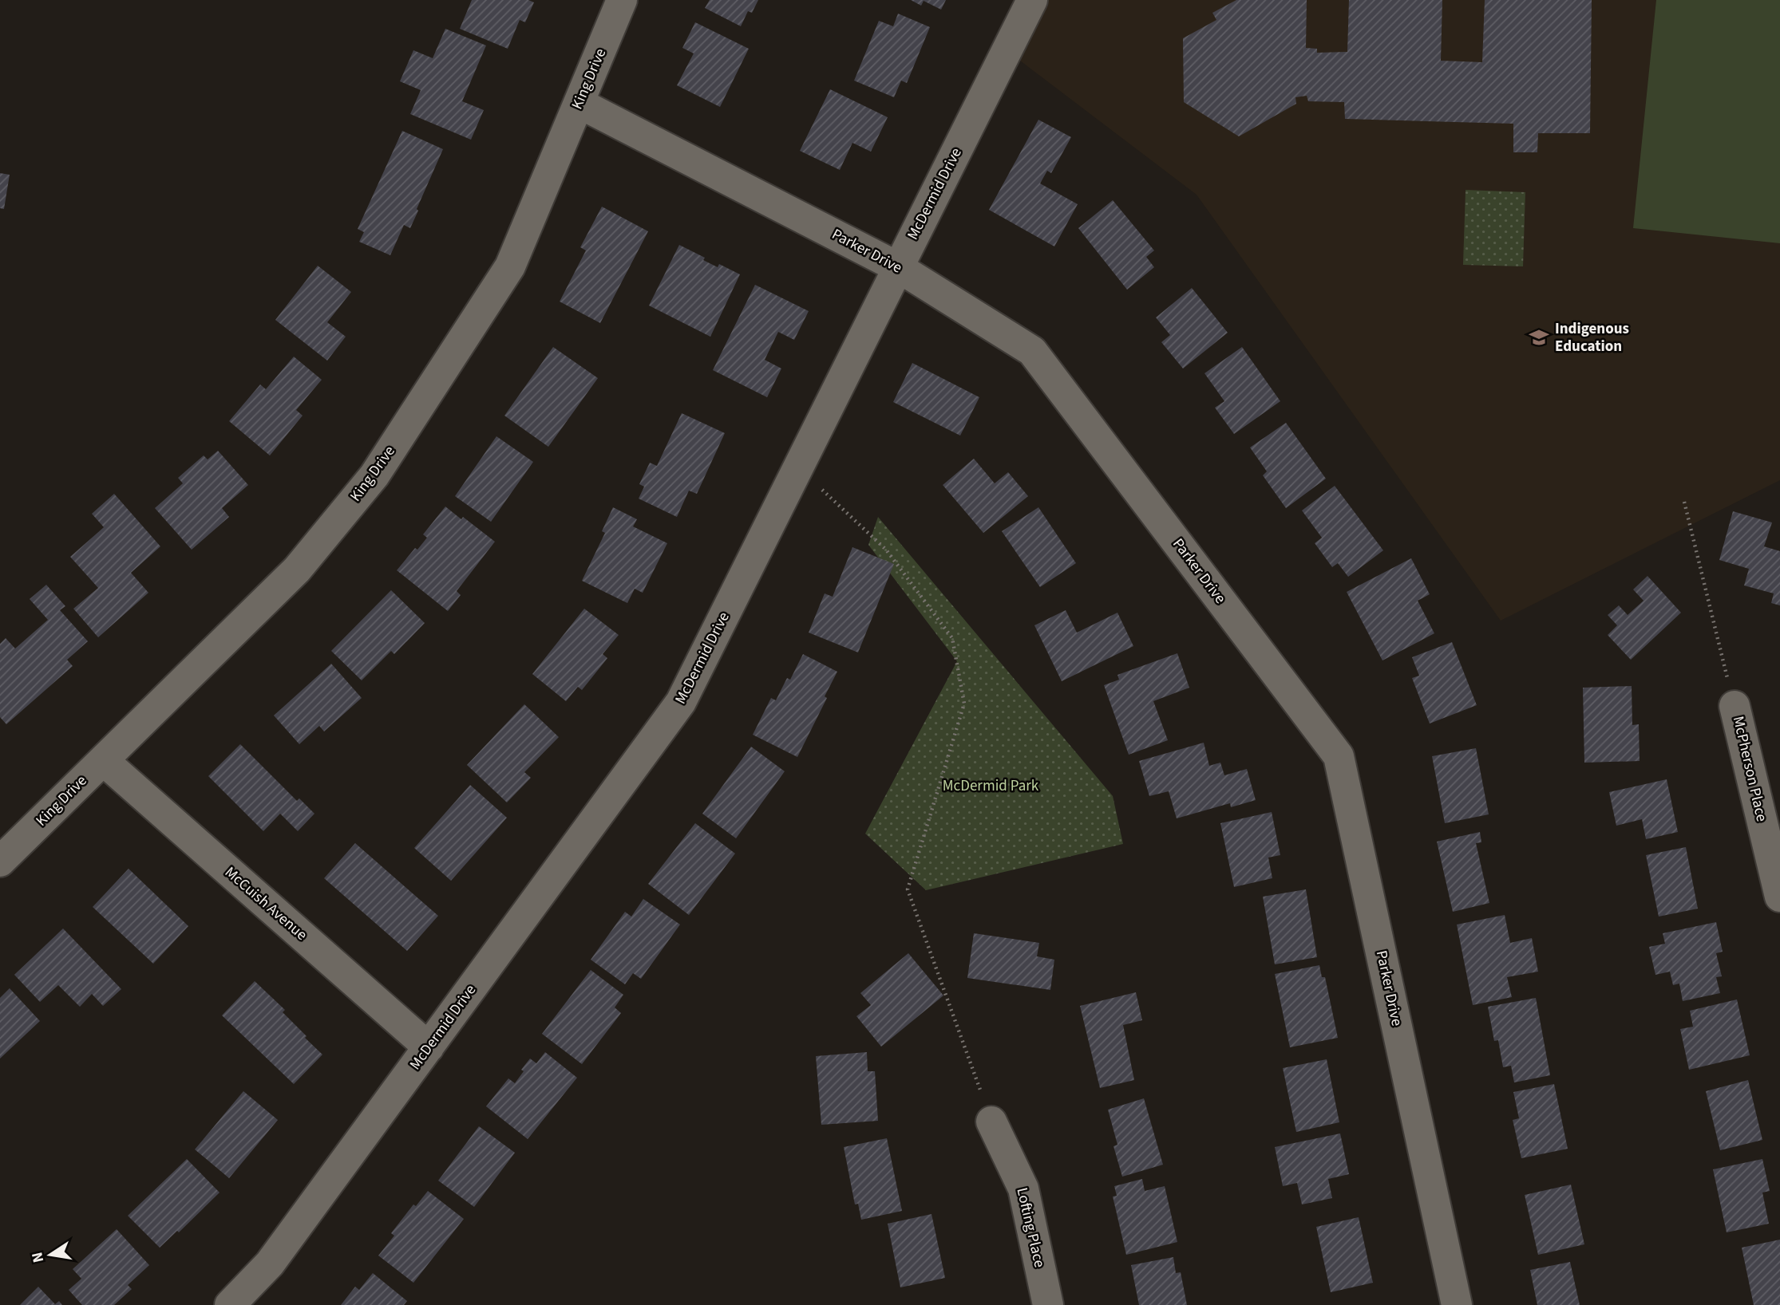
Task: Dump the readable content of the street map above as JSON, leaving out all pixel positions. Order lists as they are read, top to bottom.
{
  "streets": {
    "street": [
      "King Drive",
      "McDermid Drive",
      "Parker Drive",
      "McPherson Place",
      "McCuish Avenue",
      "Lofting Place"
    ]
  },
  "crossings": [
    ["King Drive", "Parker Drive"],
    ["King Drive", "McCuish Avenue"],
    ["McDermid Drive", "Parker Drive"],
    ["McDermid Drive", "McCuish Avenue"]
  ],
  "parks": ["McDermid Park"],
  "places": {
    "school or university": ["Indigenous Education"]
  },
  "north": "left"
}
